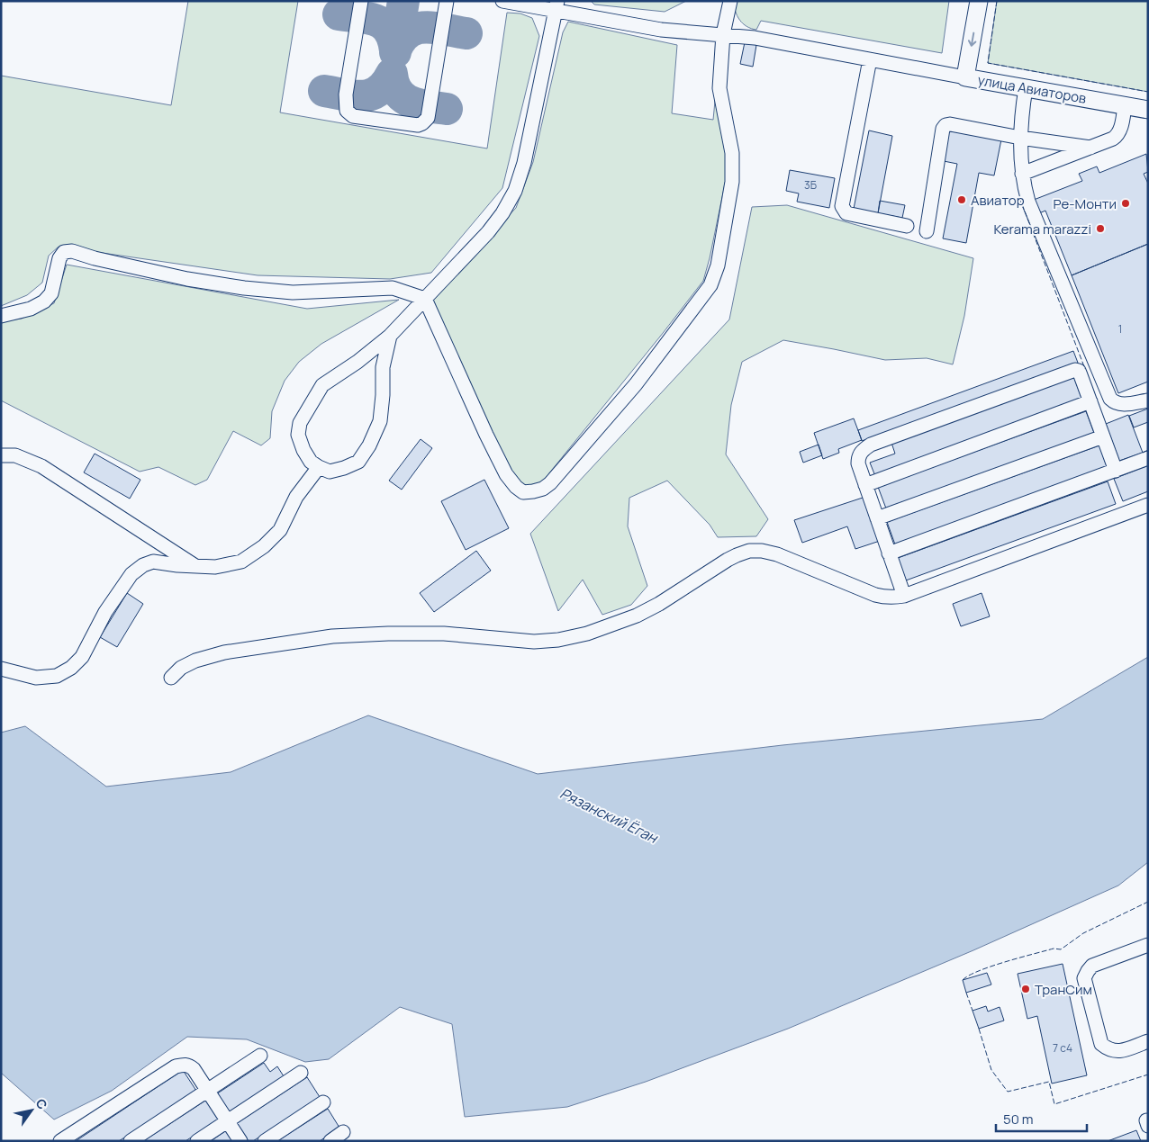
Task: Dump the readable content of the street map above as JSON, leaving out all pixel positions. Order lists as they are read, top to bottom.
{
  "streets": {
    "main road": ["улица Авиаторов"]
  },
  "water": ["Рязанский Ёган"],
  "places": [
    "Авиатор",
    "Ре-Монти",
    "Kerama marazzi",
    "ТранСим"
  ],
  "house_numbers": ["3Б", "1", "7 с4"],
  "scale_bar": "50 m",
  "north": "top right"
}
